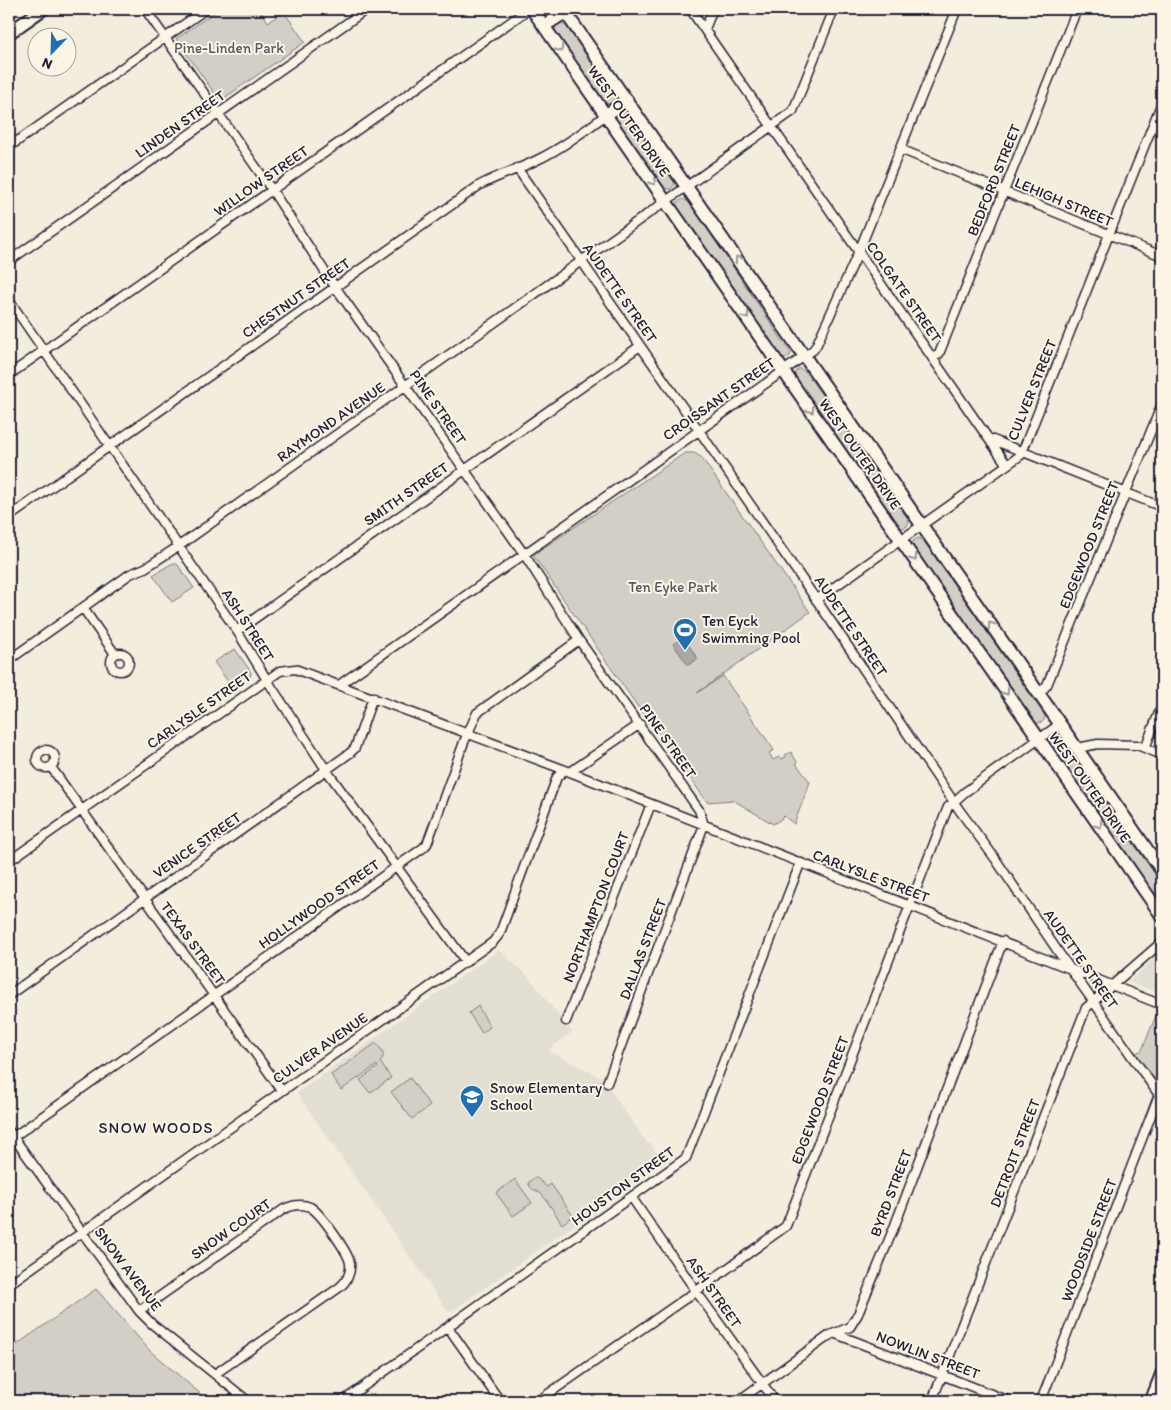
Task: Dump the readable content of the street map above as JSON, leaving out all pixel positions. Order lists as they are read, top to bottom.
{
  "streets": {
    "main road": ["WEST OUTER DRIVE"],
    "street": [
      "LINDEN STREET",
      "BEDFORD STREET",
      "WILLOW STREET",
      "LEHIGH STREET",
      "COLGATE STREET",
      "AUDETTE STREET",
      "CHESTNUT STREET",
      "CULVER STREET",
      "CROISSANT STREET",
      "PINE STREET",
      "RAYMOND AVENUE",
      "SMITH STREET",
      "EDGEWOOD STREET",
      "ASH STREET",
      "CARLYSLE STREET",
      "VENICE STREET",
      "HOLLYWOOD STREET",
      "NORTHAMPTON COURT",
      "TEXAS STREET",
      "DALLAS STREET",
      "CULVER AVENUE",
      "DETROIT STREET",
      "HOUSTON STREET",
      "BYRD STREET",
      "SNOW COURT",
      "WOODSIDE STREET",
      "SNOW AVENUE",
      "NOWLIN STREET"
    ]
  },
  "crossings": [
    ["WEST OUTER DRIVE", "WILLOW STREET"],
    ["WEST OUTER DRIVE", "CHESTNUT STREET"],
    ["WEST OUTER DRIVE", "CULVER STREET"],
    ["WEST OUTER DRIVE", "CROISSANT STREET"],
    ["WEST OUTER DRIVE", "RAYMOND AVENUE"],
    ["WEST OUTER DRIVE", "EDGEWOOD STREET"],
    ["LINDEN STREET", "PINE STREET"],
    ["BEDFORD STREET", "LEHIGH STREET"],
    ["BEDFORD STREET", "COLGATE STREET"],
    ["WILLOW STREET", "PINE STREET"],
    ["WILLOW STREET", "ASH STREET"],
    ["LEHIGH STREET", "CULVER STREET"],
    ["LEHIGH STREET", "CROISSANT STREET"],
    ["COLGATE STREET", "CULVER STREET"],
    ["COLGATE STREET", "CROISSANT STREET"],
    ["COLGATE STREET", "RAYMOND AVENUE"],
    ["AUDETTE STREET", "CHESTNUT STREET"],
    ["AUDETTE STREET", "CULVER STREET"],
    ["AUDETTE STREET", "CROISSANT STREET"],
    ["AUDETTE STREET", "RAYMOND AVENUE"],
    ["AUDETTE STREET", "SMITH STREET"],
    ["AUDETTE STREET", "EDGEWOOD STREET"],
    ["AUDETTE STREET", "CARLYSLE STREET"],
    ["AUDETTE STREET", "DETROIT STREET"],
    ["AUDETTE STREET", "WOODSIDE STREET"],
    ["CHESTNUT STREET", "PINE STREET"],
    ["CHESTNUT STREET", "ASH STREET"],
    ["CROISSANT STREET", "PINE STREET"],
    ["CROISSANT STREET", "CARLYSLE STREET"],
    ["PINE STREET", "RAYMOND AVENUE"],
    ["PINE STREET", "SMITH STREET"],
    ["PINE STREET", "CARLYSLE STREET"],
    ["PINE STREET", "HOLLYWOOD STREET"],
    ["PINE STREET", "DALLAS STREET"],
    ["PINE STREET", "CULVER AVENUE"],
    ["RAYMOND AVENUE", "ASH STREET"],
    ["SMITH STREET", "ASH STREET"],
    ["EDGEWOOD STREET", "ASH STREET"],
    ["EDGEWOOD STREET", "CARLYSLE STREET"],
    ["ASH STREET", "CARLYSLE STREET"],
    ["ASH STREET", "VENICE STREET"],
    ["ASH STREET", "HOLLYWOOD STREET"],
    ["ASH STREET", "CULVER AVENUE"],
    ["ASH STREET", "HOUSTON STREET"],
    ["ASH STREET", "BYRD STREET"],
    ["CARLYSLE STREET", "VENICE STREET"],
    ["CARLYSLE STREET", "HOLLYWOOD STREET"],
    ["CARLYSLE STREET", "NORTHAMPTON COURT"],
    ["CARLYSLE STREET", "TEXAS STREET"],
    ["CARLYSLE STREET", "DALLAS STREET"],
    ["CARLYSLE STREET", "CULVER AVENUE"],
    ["CARLYSLE STREET", "DETROIT STREET"],
    ["CARLYSLE STREET", "HOUSTON STREET"],
    ["CARLYSLE STREET", "BYRD STREET"],
    ["VENICE STREET", "TEXAS STREET"],
    ["HOLLYWOOD STREET", "TEXAS STREET"],
    ["HOLLYWOOD STREET", "SNOW AVENUE"],
    ["TEXAS STREET", "CULVER AVENUE"],
    ["CULVER AVENUE", "SNOW AVENUE"],
    ["DETROIT STREET", "NOWLIN STREET"],
    ["BYRD STREET", "NOWLIN STREET"],
    ["SNOW COURT", "SNOW AVENUE"]
  ],
  "districts": ["SNOW WOODS"],
  "parks": ["Pine-Linden Park", "Ten Eyke Park"],
  "places": {
    "sports": ["Ten Eyck Swimming Pool"],
    "school or university": ["Snow Elementary School"]
  },
  "north": "bottom left"
}
